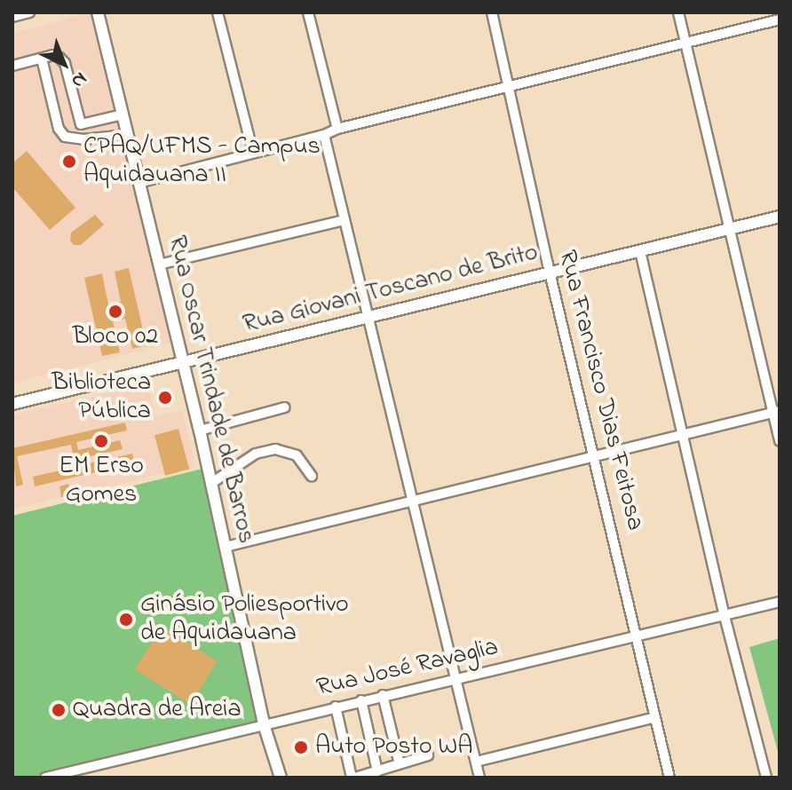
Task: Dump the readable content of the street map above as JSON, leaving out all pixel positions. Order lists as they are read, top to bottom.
{
  "streets": {
    "main road": ["Rua Giovani Toscano de Brito", "Rua Oscar Trindade de Barros"],
    "street": ["Rua Francisco Dias Feitosa", "Rua José Ravaglia"]
  },
  "crossings": [
    ["Rua Giovani Toscano de Brito", "Rua Oscar Trindade de Barros"],
    ["Rua Giovani Toscano de Brito", "Rua Francisco Dias Feitosa"],
    ["Rua Oscar Trindade de Barros", "Rua José Ravaglia"],
    ["Rua Francisco Dias Feitosa", "Rua José Ravaglia"]
  ],
  "places": [
    "CPAQ/UFMS - Campus Aquidauana II",
    "Bloco 02",
    "Biblioteca Pública",
    "EM Erso Gomes",
    "Ginásio Poliesportivo de Aquidauana",
    "Quadra de Areia",
    "Auto Posto WA"
  ],
  "north": "bottom right"
}
